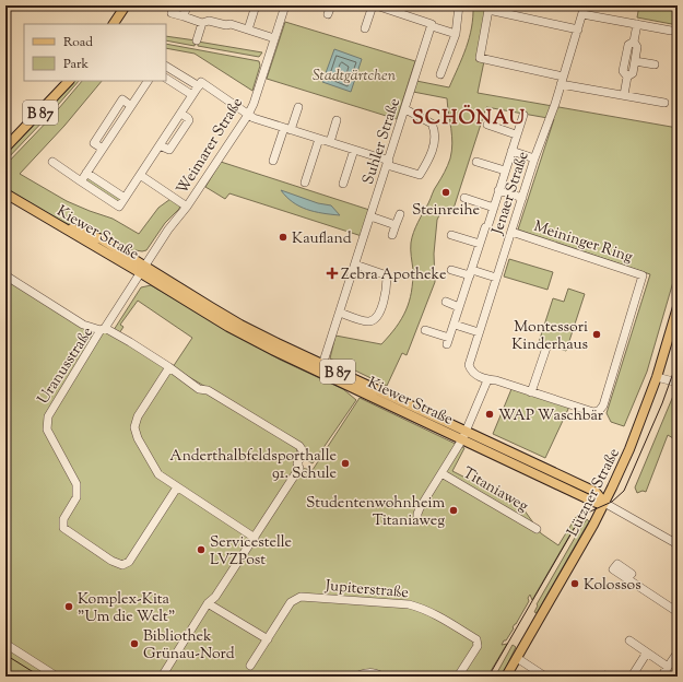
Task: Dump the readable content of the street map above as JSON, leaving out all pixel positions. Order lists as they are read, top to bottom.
{
  "streets": {
    "main road": ["B 87", "Kiewer Straße", "Lützner Straße"],
    "street": [
      "Suhler Straße",
      "Weimarer Straße",
      "Jenaer Straße",
      "Meininger Ring",
      "Uranusstraße",
      "Titaniaweg",
      "Jupiterstraße"
    ]
  },
  "crossings": [
    ["Suhler Straße", "Kiewer Straße"],
    ["Weimarer Straße", "Kiewer Straße"],
    ["Weimarer Straße", "Uranusstraße"],
    ["Jenaer Straße", "Meininger Ring"],
    ["Kiewer Straße", "Uranusstraße"],
    ["Kiewer Straße", "Titaniaweg"],
    ["Kiewer Straße", "Lützner Straße"]
  ],
  "districts": ["SCHÖNAU"],
  "parks": ["Stadtgärtchen"],
  "places": {
    "other": [
      "Steinreihe",
      "Kaufland",
      "Montessori Kinderhaus",
      "WAP Waschbär",
      "Anderthalbfeldsporthalle 91. Schule",
      "Studentenwohnheim Titaniaweg",
      "Servicestelle LVZPost",
      "Kolossos",
      "Komplex-Kita \"Um die Welt\"",
      "Bibliothek Grünau-Nord"
    ],
    "health": ["Zebra Apotheke"]
  },
  "legend": ["Road", "Park"]
}
